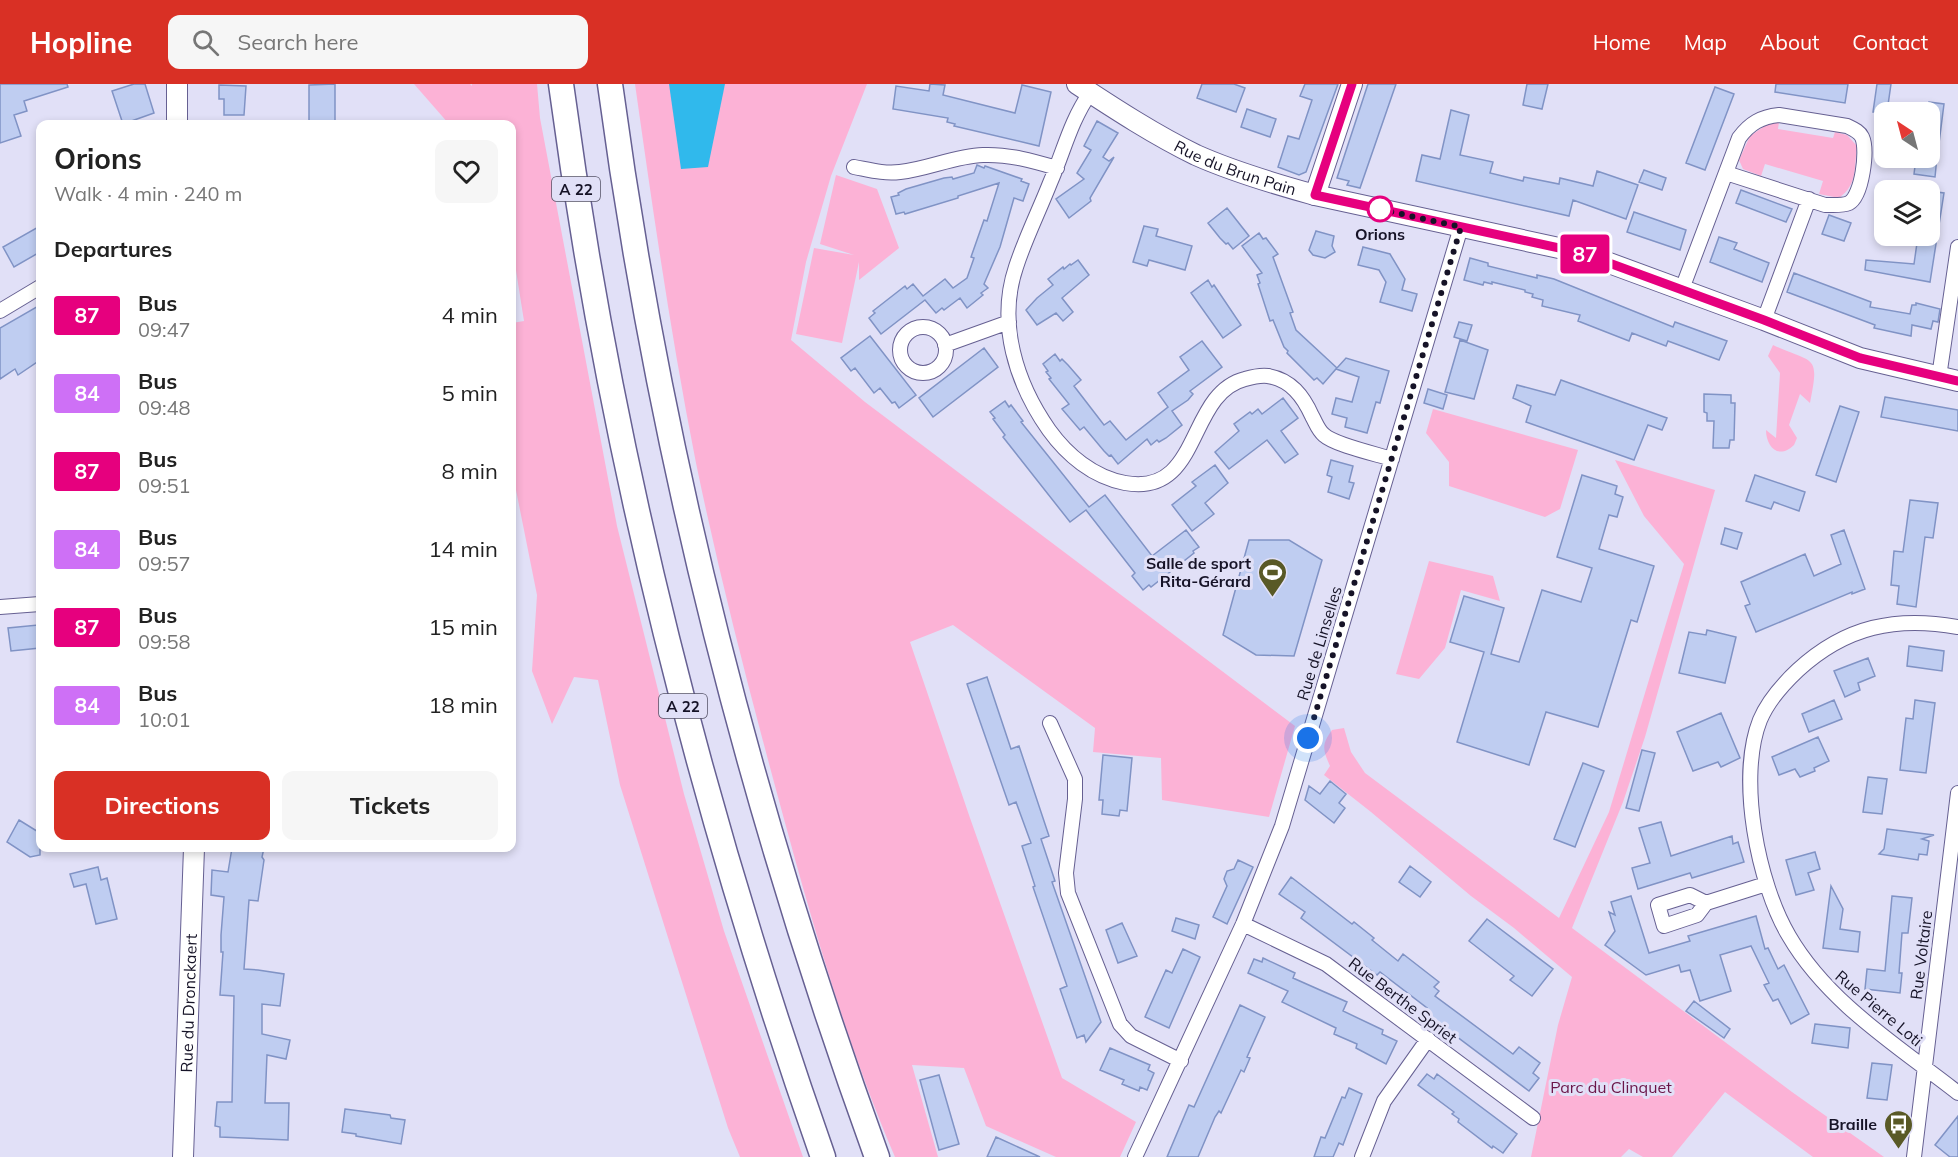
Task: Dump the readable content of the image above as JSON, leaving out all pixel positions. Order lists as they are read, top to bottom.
{
  "streets": {
    "highway": ["A 22"],
    "main road": ["Rue du Brun Pain", "Rue du Dronckaert"],
    "street": [
      "Rue de Linselles",
      "Rue Voltaire",
      "Rue Berthe Spriet",
      "Rue Pierre Loti"
    ]
  },
  "crossings": [
    ["Rue du Brun Pain", "Rue de Linselles"],
    ["Rue de Linselles", "Rue Berthe Spriet"],
    ["Rue Voltaire", "Rue Pierre Loti"]
  ],
  "parks": ["Parc du Clinquet"],
  "places": {
    "other": ["Orions"],
    "sports": ["Salle de sport Rita-Gérard"],
    "bus stop": ["Braille"]
  },
  "lines": ["bus line 87"],
  "north": "top left",
  "page": {
    "header": "Hopline",
    "search": "Search here",
    "nav": [
      "Home",
      "Map",
      "About",
      "Contact"
    ],
    "on_map": "87",
    "heading": [
      ["Orions", "Walk · 4 min · 240 m"],
      "Departures"
    ],
    "list": [
      {
        "mark": "87",
        "name": "Bus",
        "note": "09:47",
        "value": "4 min"
      },
      {
        "mark": "84",
        "name": "Bus",
        "note": "09:48",
        "value": "5 min"
      },
      {
        "mark": "87",
        "name": "Bus",
        "note": "09:51",
        "value": "8 min"
      },
      {
        "mark": "84",
        "name": "Bus",
        "note": "09:57",
        "value": "14 min"
      },
      {
        "mark": "87",
        "name": "Bus",
        "note": "09:58",
        "value": "15 min"
      },
      {
        "mark": "84",
        "name": "Bus",
        "note": "10:01",
        "value": "18 min"
      }
    ],
    "buttons": ["Directions", "Tickets"]
  }
}
